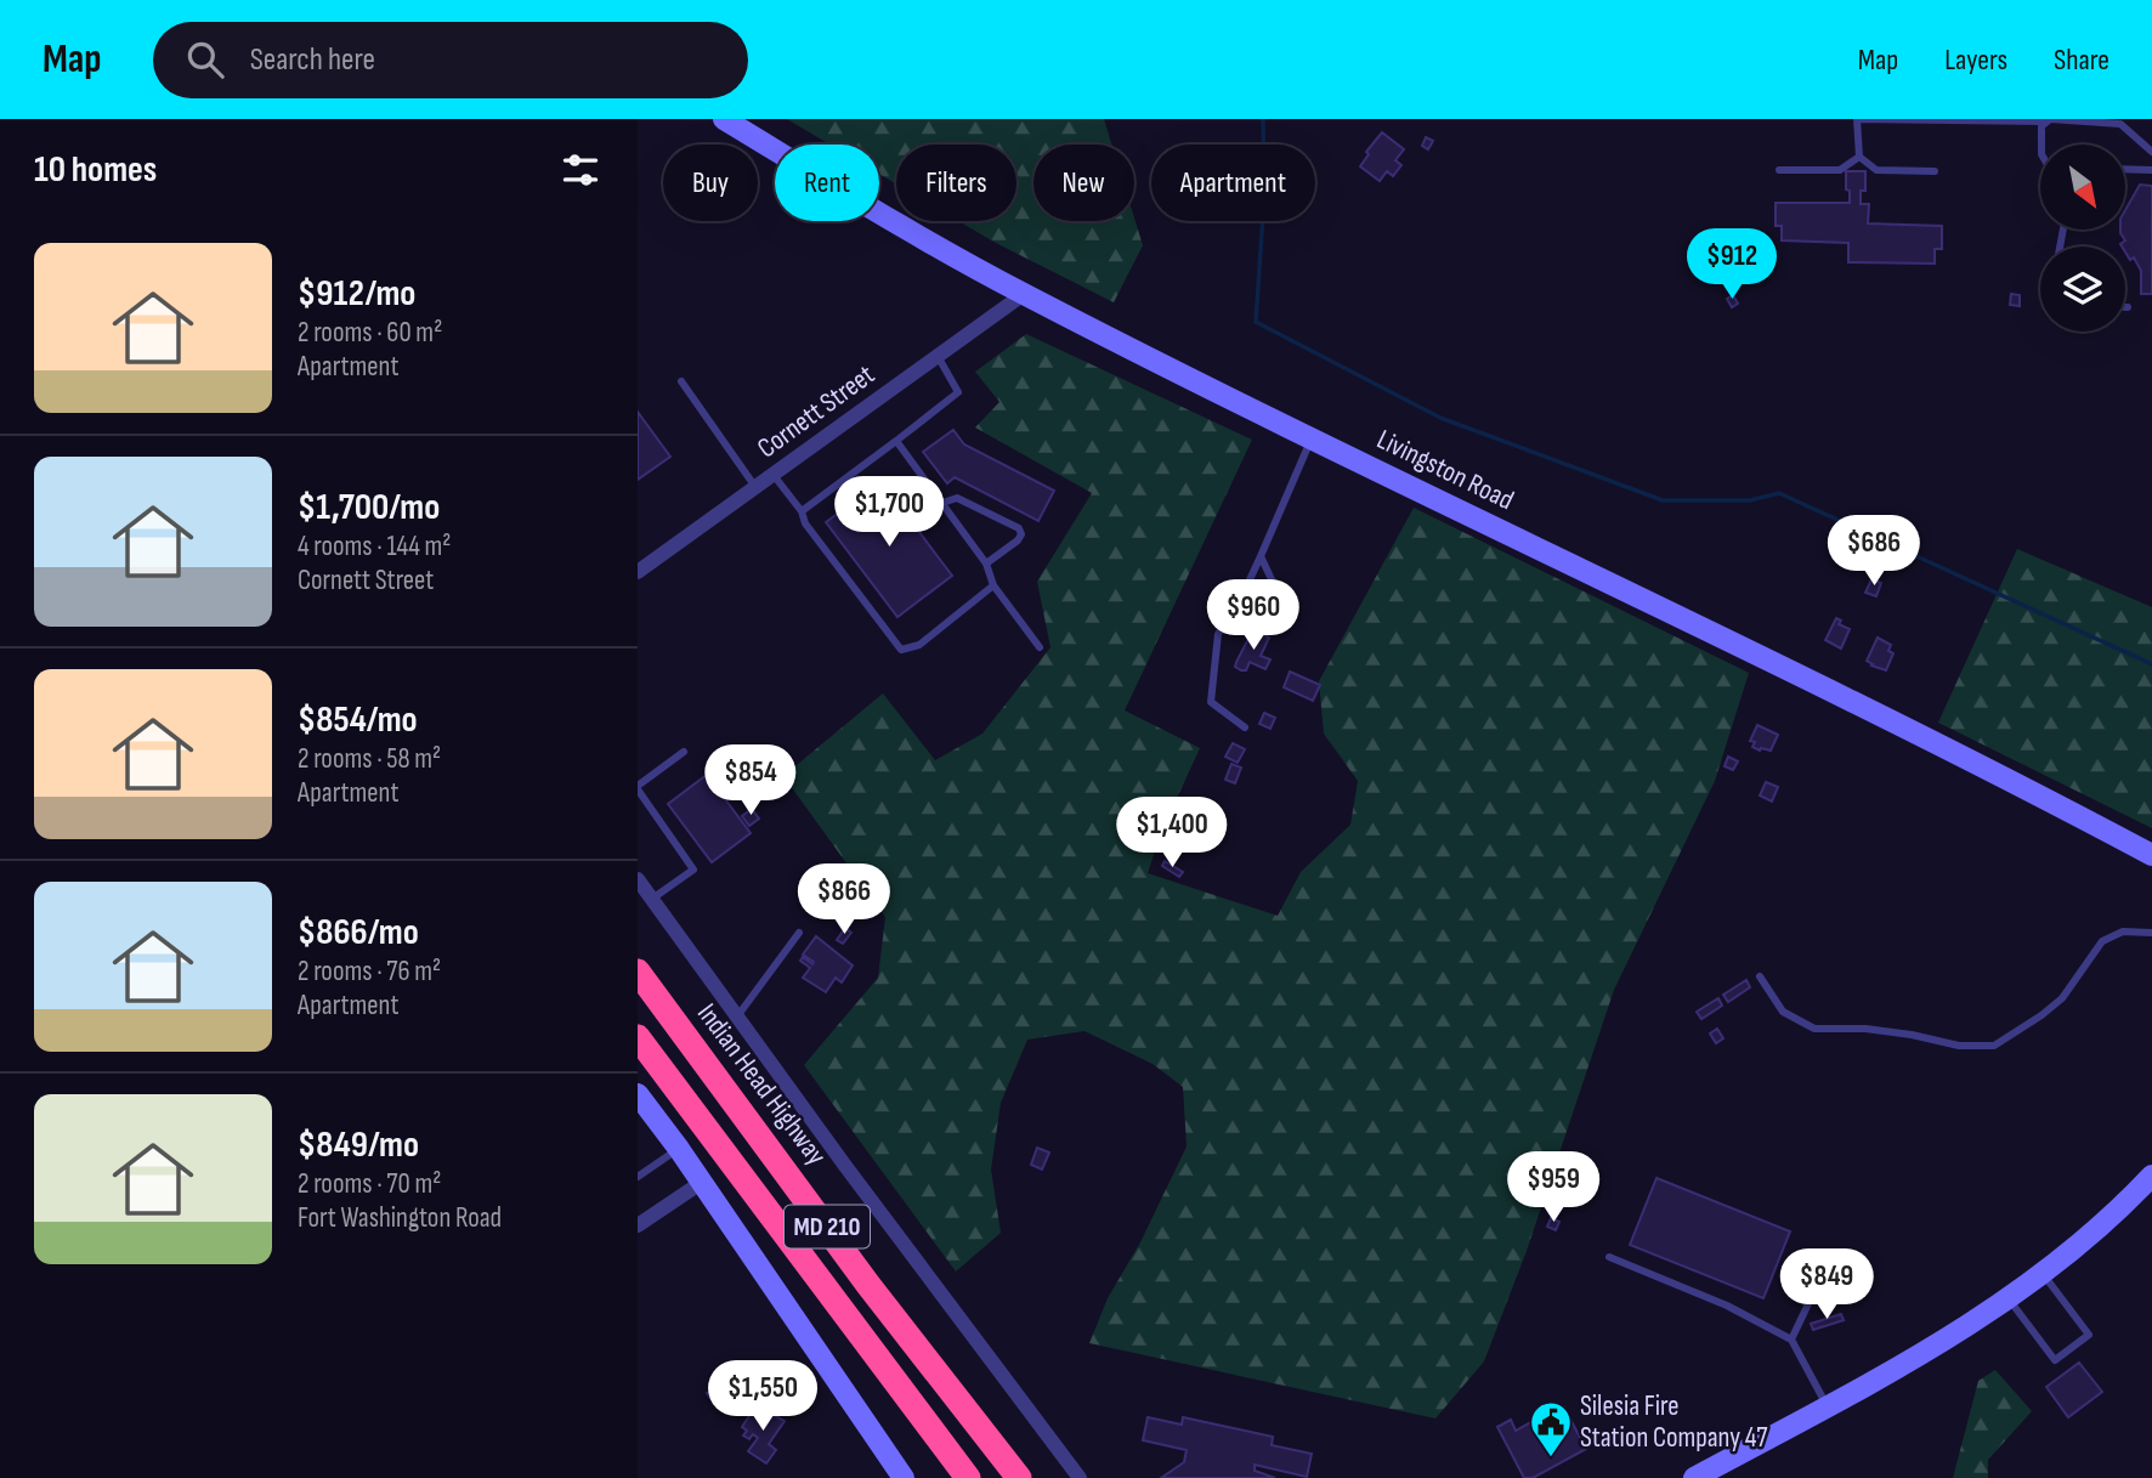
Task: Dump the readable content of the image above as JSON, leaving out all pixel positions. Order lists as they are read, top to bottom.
{
  "streets": {
    "highway": ["Indian Head Highway", "MD 210"],
    "main road": ["Livingston Road"],
    "street": ["Cornett Street"]
  },
  "crossings": [
    ["Cornett Street", "Livingston Road"]
  ],
  "places": {
    "public building": ["Silesia Fire Station Company 47"]
  },
  "north": "bottom right",
  "page": {
    "header": "Map",
    "search": "Search here",
    "nav": ["Map", "Layers", "Share"],
    "heading": "10 homes",
    "chip": [
      "Buy",
      "Rent",
      "Filters",
      "New",
      "Apartment"
    ],
    "list": [
      {
        "name": "$912/mo",
        "note": "2 rooms · 60 m² · Apartment"
      },
      {
        "name": "$1,700/mo",
        "note": "4 rooms · 144 m² · Cornett Street"
      },
      {
        "name": "$854/mo",
        "note": "2 rooms · 58 m² · Apartment"
      },
      {
        "name": "$866/mo",
        "note": "2 rooms · 76 m² · Apartment"
      },
      {
        "name": "$849/mo",
        "note": "2 rooms · 70 m² · Fort Washington Road"
      }
    ],
    "price": [
      "$912",
      "$1,700",
      "$686",
      "$960",
      "$854",
      "$1,400",
      "$866",
      "$959",
      "$849",
      "$1,550"
    ]
  }
}
